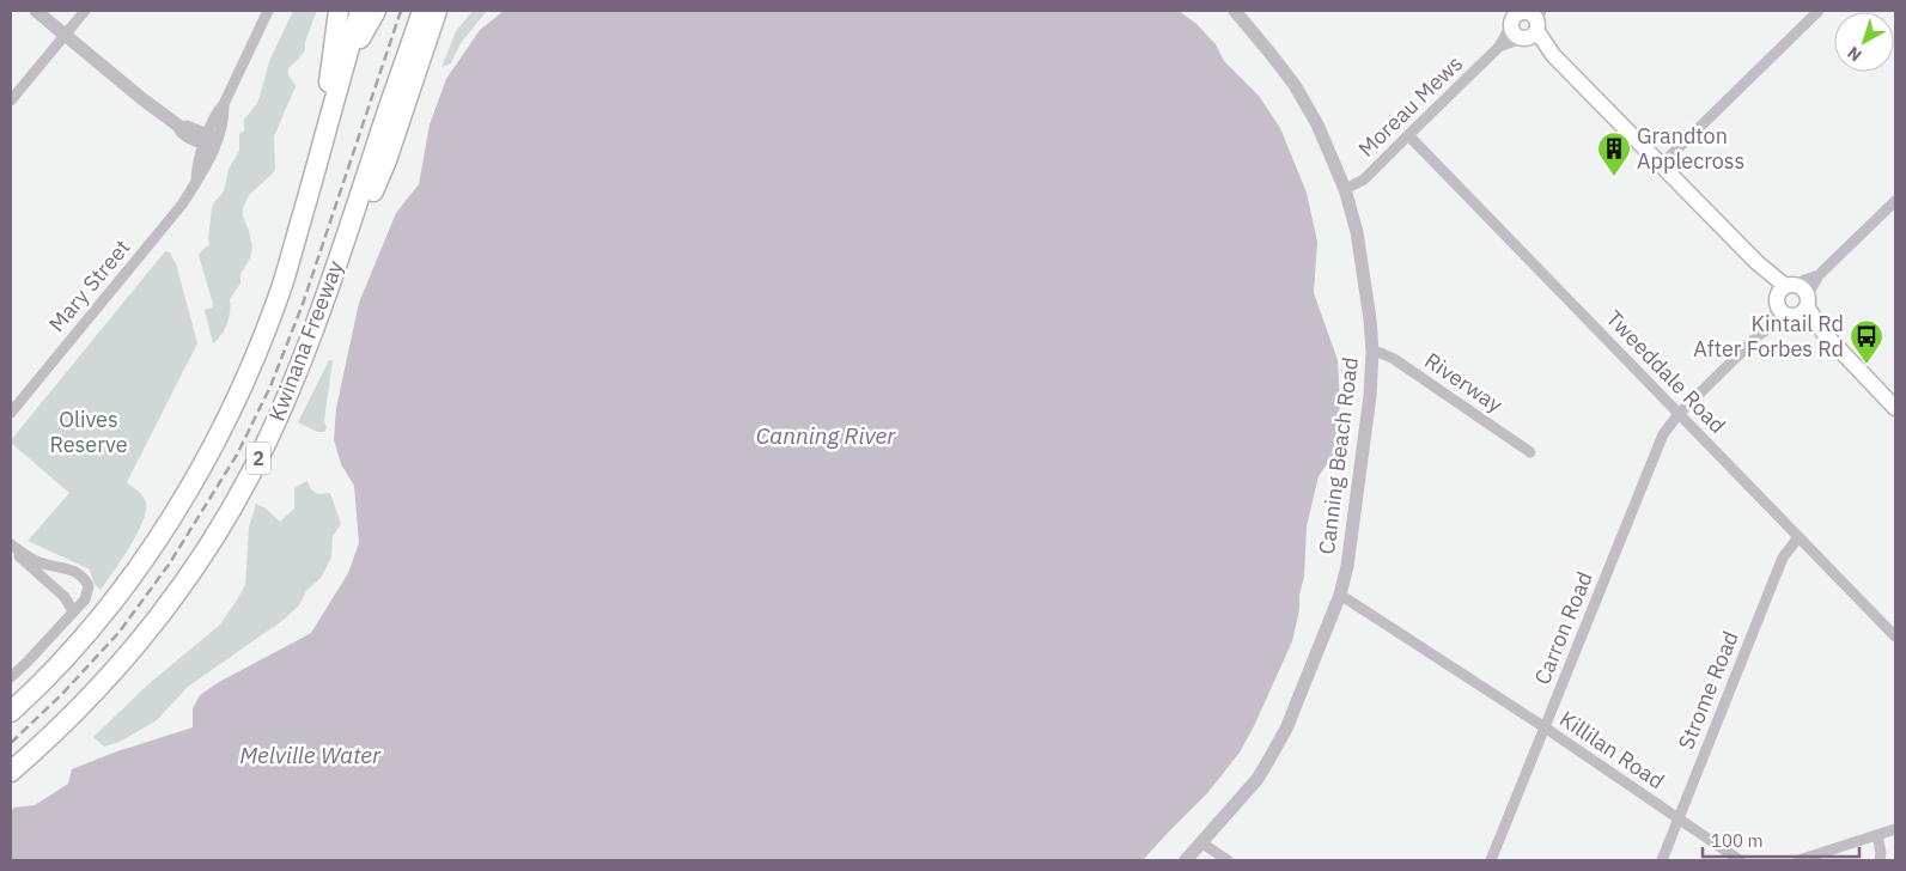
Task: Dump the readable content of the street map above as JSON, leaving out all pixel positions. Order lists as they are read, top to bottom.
{
  "streets": {
    "highway": ["Kwinana Freeway", "2"],
    "street": [
      "Moreau Mews",
      "Mary Street",
      "Tweeddale Road",
      "Riverway",
      "Canning Beach Road",
      "Carron Road",
      "Strome Road",
      "Killilan Road"
    ]
  },
  "crossings": [
    ["Moreau Mews", "Tweeddale Road"],
    ["Moreau Mews", "Canning Beach Road"],
    ["Tweeddale Road", "Carron Road"],
    ["Tweeddale Road", "Strome Road"],
    ["Riverway", "Canning Beach Road"],
    ["Canning Beach Road", "Killilan Road"],
    ["Carron Road", "Killilan Road"],
    ["Strome Road", "Killilan Road"]
  ],
  "water": ["Canning River", "Melville Water"],
  "parks": ["Olives Reserve"],
  "places": {
    "building": ["Grandton Applecross"],
    "bus stop": ["Kintail Rd After Forbes Rd"]
  },
  "scale_bar": "100 m",
  "north": "bottom left"
}
